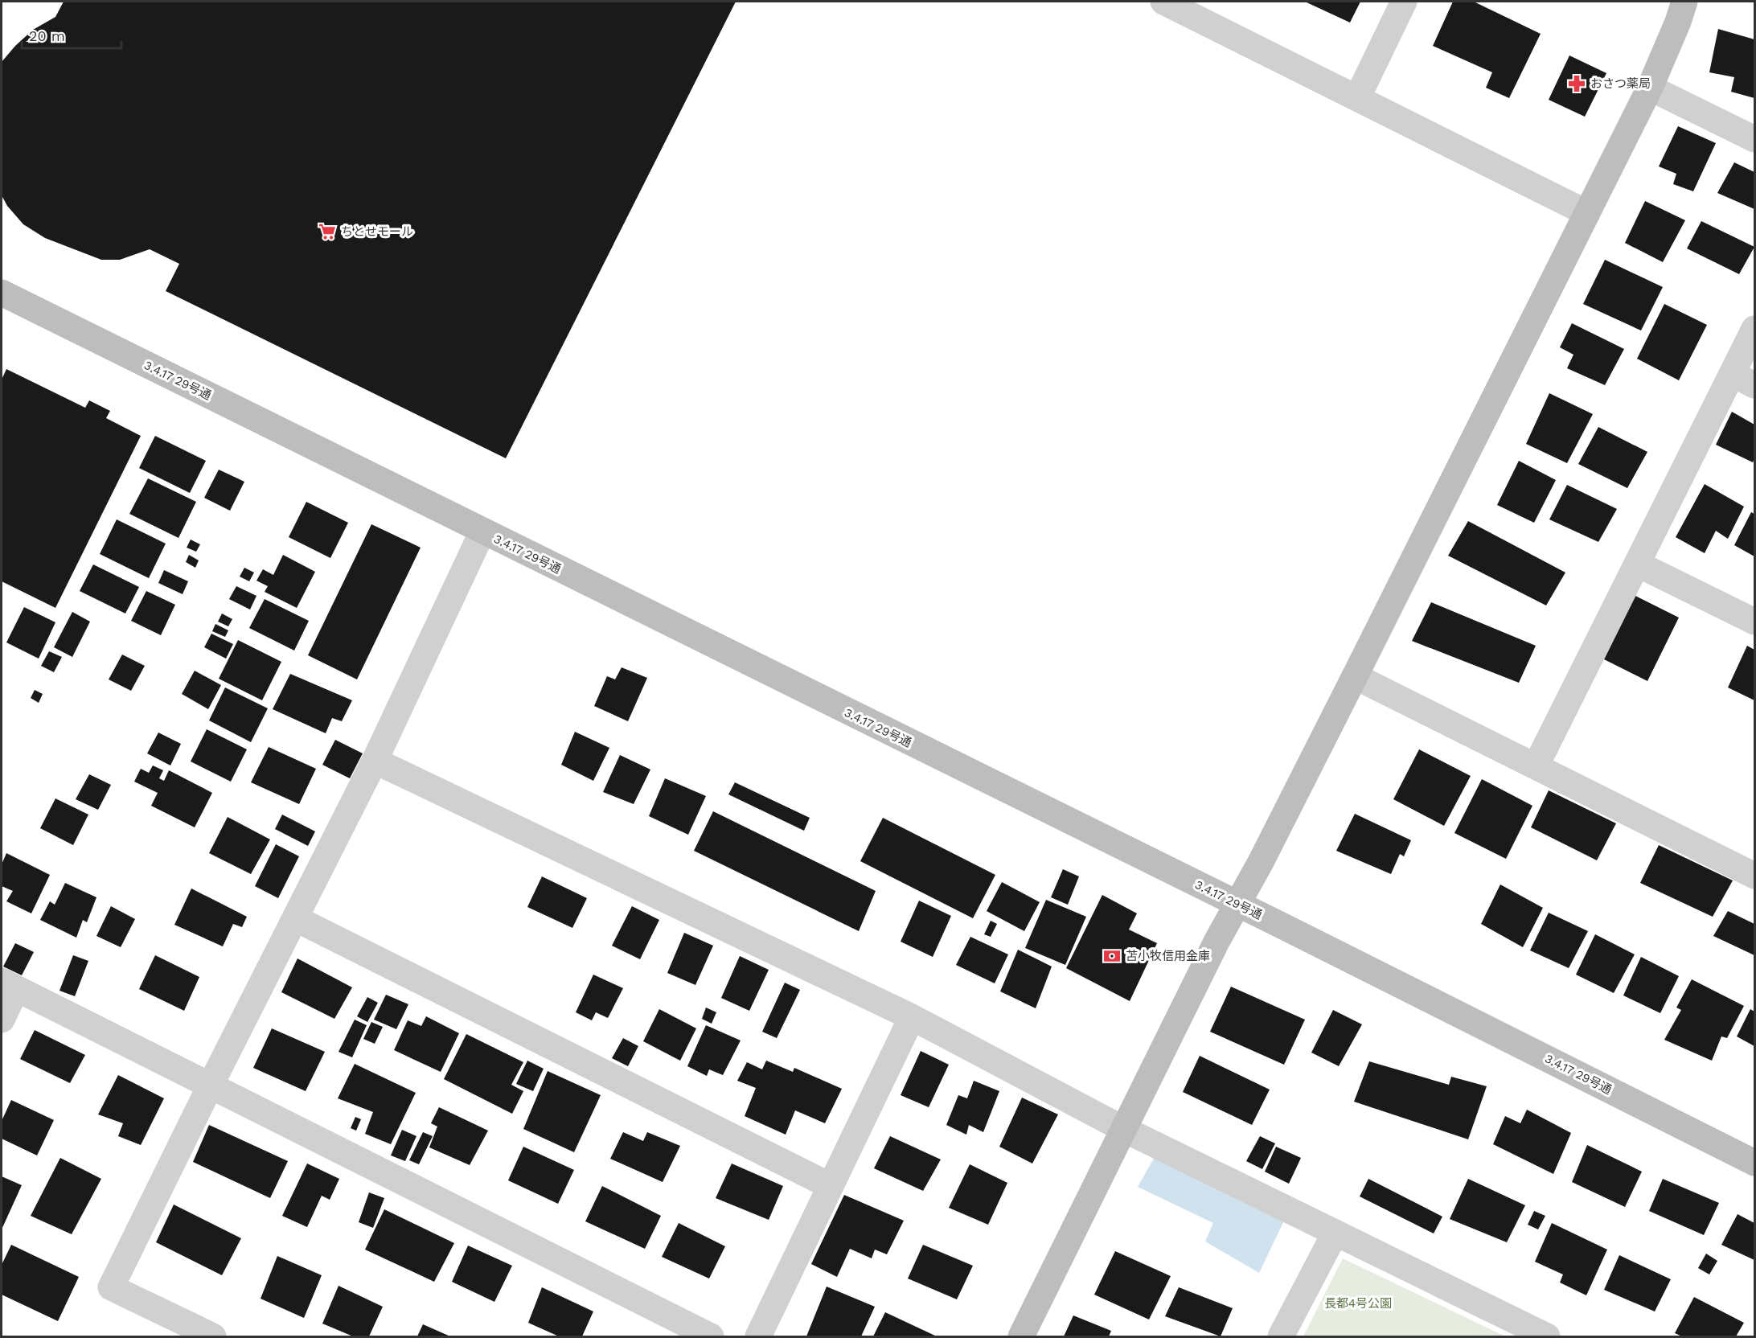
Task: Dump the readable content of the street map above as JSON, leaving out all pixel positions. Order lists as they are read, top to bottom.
{
  "streets": {
    "street": ["3.4.17 29号通"]
  },
  "parks": ["長都4号公園"],
  "places": {
    "pharmacy": ["おさつ薬局"],
    "supermarket": ["ちとせモール"],
    "bank": ["苫小牧信用金庫"]
  },
  "scale_bar": "20 m"
}
